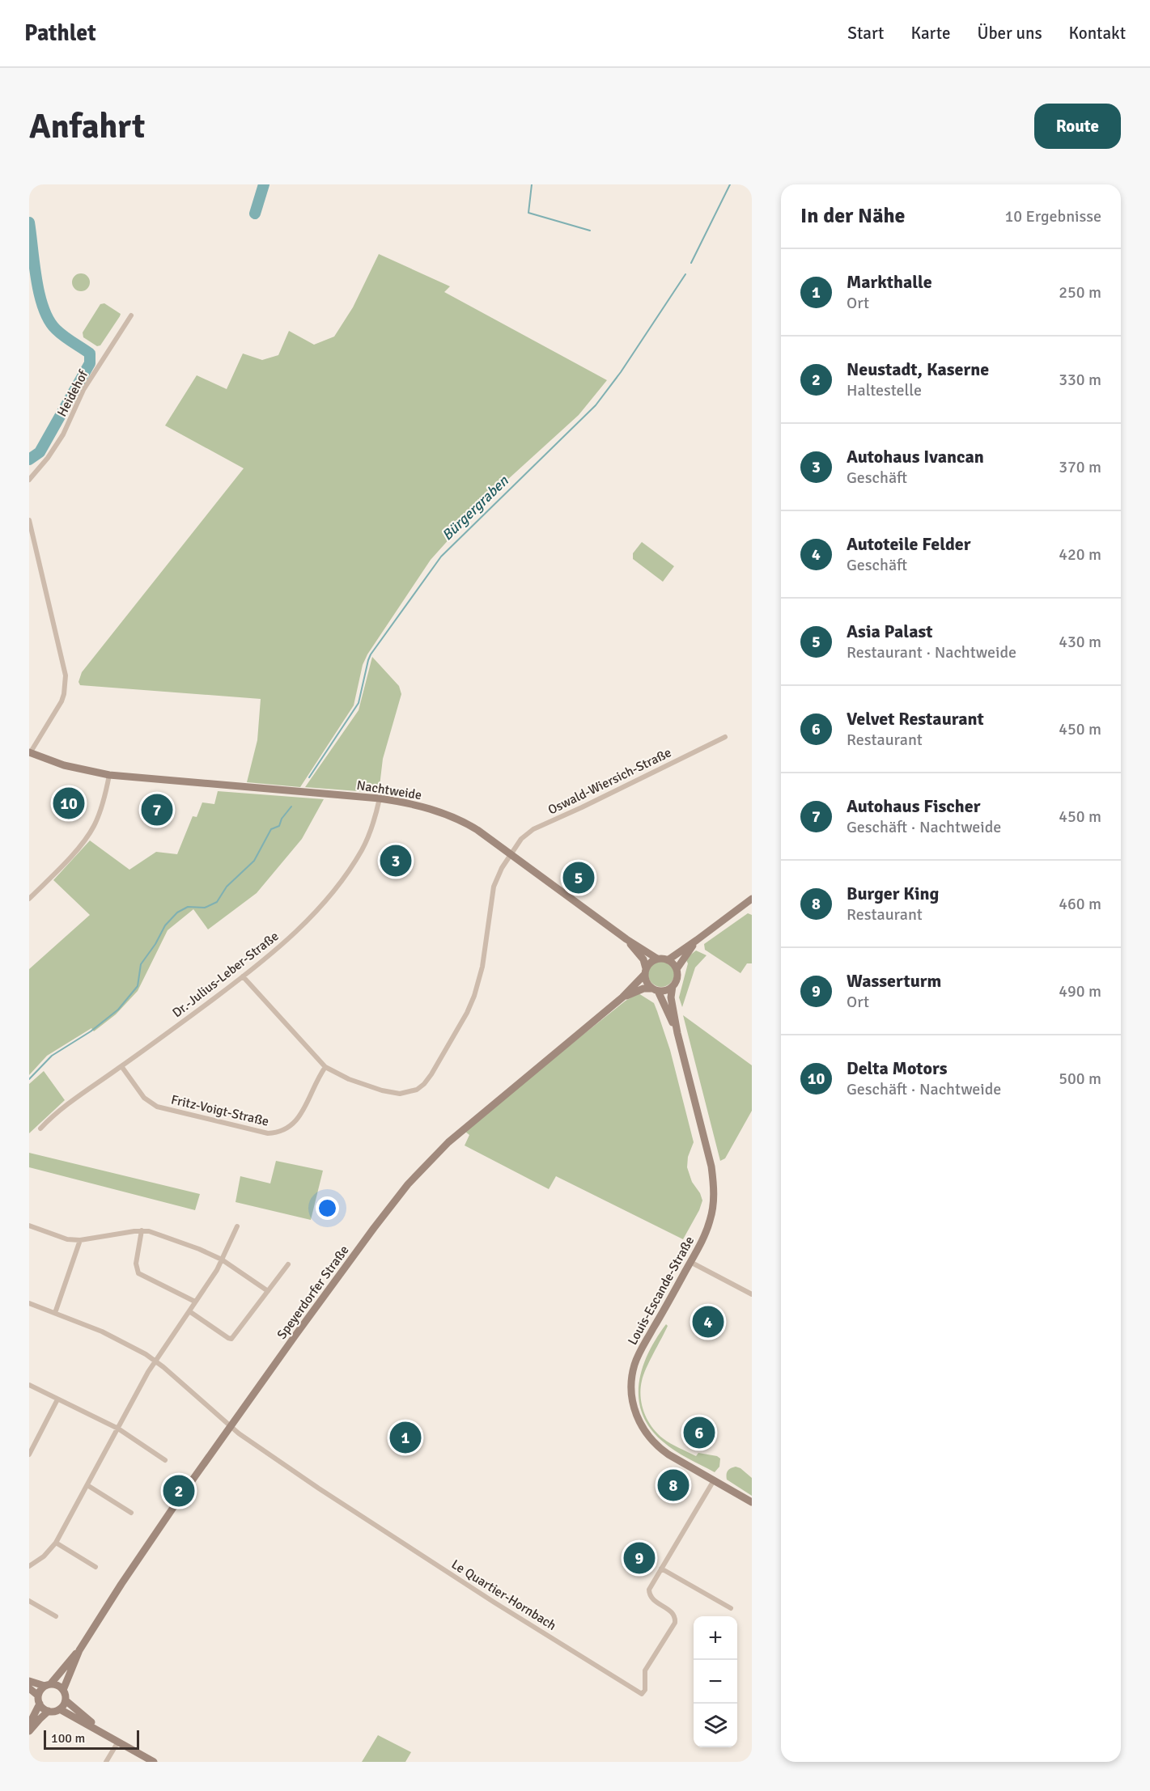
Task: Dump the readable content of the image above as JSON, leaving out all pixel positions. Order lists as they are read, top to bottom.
{
  "streets": {
    "street": [
      "Heidehof",
      "Oswald-Wiersich-Straße",
      "Nachtweide",
      "Dr.-Julius-Leber-Straße",
      "Fritz-Voigt-Straße",
      "Louis-Escande-Straße",
      "Speyerdorfer Straße",
      "Le Quartier-Hornbach"
    ]
  },
  "crossings": [
    ["Oswald-Wiersich-Straße", "Nachtweide"],
    ["Oswald-Wiersich-Straße", "Dr.-Julius-Leber-Straße"],
    ["Oswald-Wiersich-Straße", "Fritz-Voigt-Straße"],
    ["Nachtweide", "Dr.-Julius-Leber-Straße"],
    ["Nachtweide", "Louis-Escande-Straße"],
    ["Nachtweide", "Speyerdorfer Straße"],
    ["Dr.-Julius-Leber-Straße", "Fritz-Voigt-Straße"],
    ["Louis-Escande-Straße", "Speyerdorfer Straße"],
    ["Louis-Escande-Straße", "Le Quartier-Hornbach"],
    ["Speyerdorfer Straße", "Le Quartier-Hornbach"]
  ],
  "water": ["Bürgergraben"],
  "scale_bar": "100 m",
  "page": {
    "header": "Pathlet",
    "nav": [
      "Start",
      "Karte",
      "Über uns",
      "Kontakt"
    ],
    "buttons": "Route",
    "title": "Anfahrt",
    "heading": ["In der Nähe", "10 Ergebnisse"],
    "list": [
      {
        "mark": "1",
        "name": "Markthalle",
        "note": "Ort",
        "value": "250 m"
      },
      {
        "mark": "2",
        "name": "Neustadt, Kaserne",
        "note": "Haltestelle",
        "value": "330 m"
      },
      {
        "mark": "3",
        "name": "Autohaus Ivancan",
        "note": "Geschäft",
        "value": "370 m"
      },
      {
        "mark": "4",
        "name": "Autoteile Felder",
        "note": "Geschäft",
        "value": "420 m"
      },
      {
        "mark": "5",
        "name": "Asia Palast",
        "note": "Restaurant · Nachtweide",
        "value": "430 m"
      },
      {
        "mark": "6",
        "name": "Velvet Restaurant",
        "note": "Restaurant",
        "value": "450 m"
      },
      {
        "mark": "7",
        "name": "Autohaus Fischer",
        "note": "Geschäft · Nachtweide",
        "value": "450 m"
      },
      {
        "mark": "8",
        "name": "Burger King",
        "note": "Restaurant",
        "value": "460 m"
      },
      {
        "mark": "9",
        "name": "Wasserturm",
        "note": "Ort",
        "value": "490 m"
      },
      {
        "mark": "10",
        "name": "Delta Motors",
        "note": "Geschäft · Nachtweide",
        "value": "500 m"
      }
    ],
    "pins": [
      "10",
      "7",
      "3",
      "5",
      "4",
      "6",
      "1",
      "8",
      "2",
      "9"
    ],
    "map_buttons": ["+", "−"],
    "scale": "100 m"
  }
}
